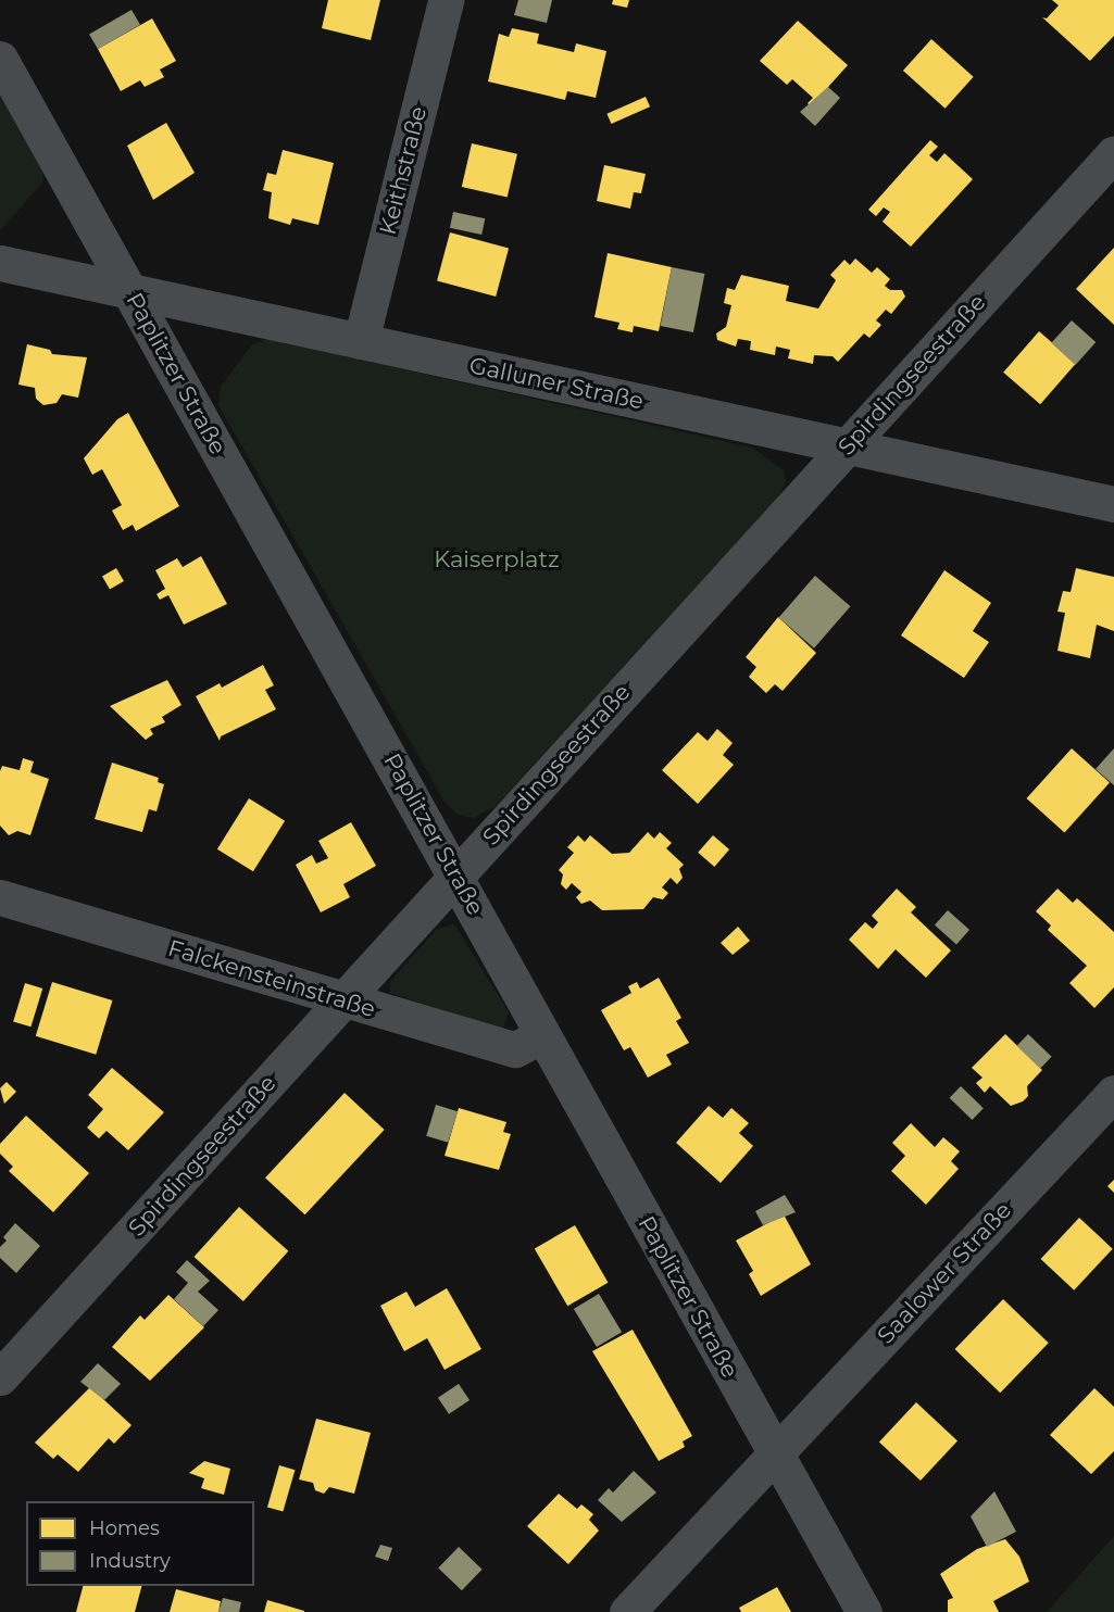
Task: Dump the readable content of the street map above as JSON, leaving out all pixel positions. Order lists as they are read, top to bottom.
{
  "streets": {
    "street": [
      "Keithstraße",
      "Paplitzer Straße",
      "Spirdingseestraße",
      "Galluner Straße",
      "Falckensteinstraße",
      "Saalower Straße"
    ]
  },
  "crossings": [
    ["Keithstraße", "Galluner Straße"],
    ["Paplitzer Straße", "Spirdingseestraße"],
    ["Paplitzer Straße", "Galluner Straße"],
    ["Paplitzer Straße", "Falckensteinstraße"],
    ["Paplitzer Straße", "Saalower Straße"],
    ["Spirdingseestraße", "Galluner Straße"],
    ["Spirdingseestraße", "Falckensteinstraße"]
  ],
  "parks": ["Kaiserplatz"],
  "legend": ["Homes", "Industry"]
}
